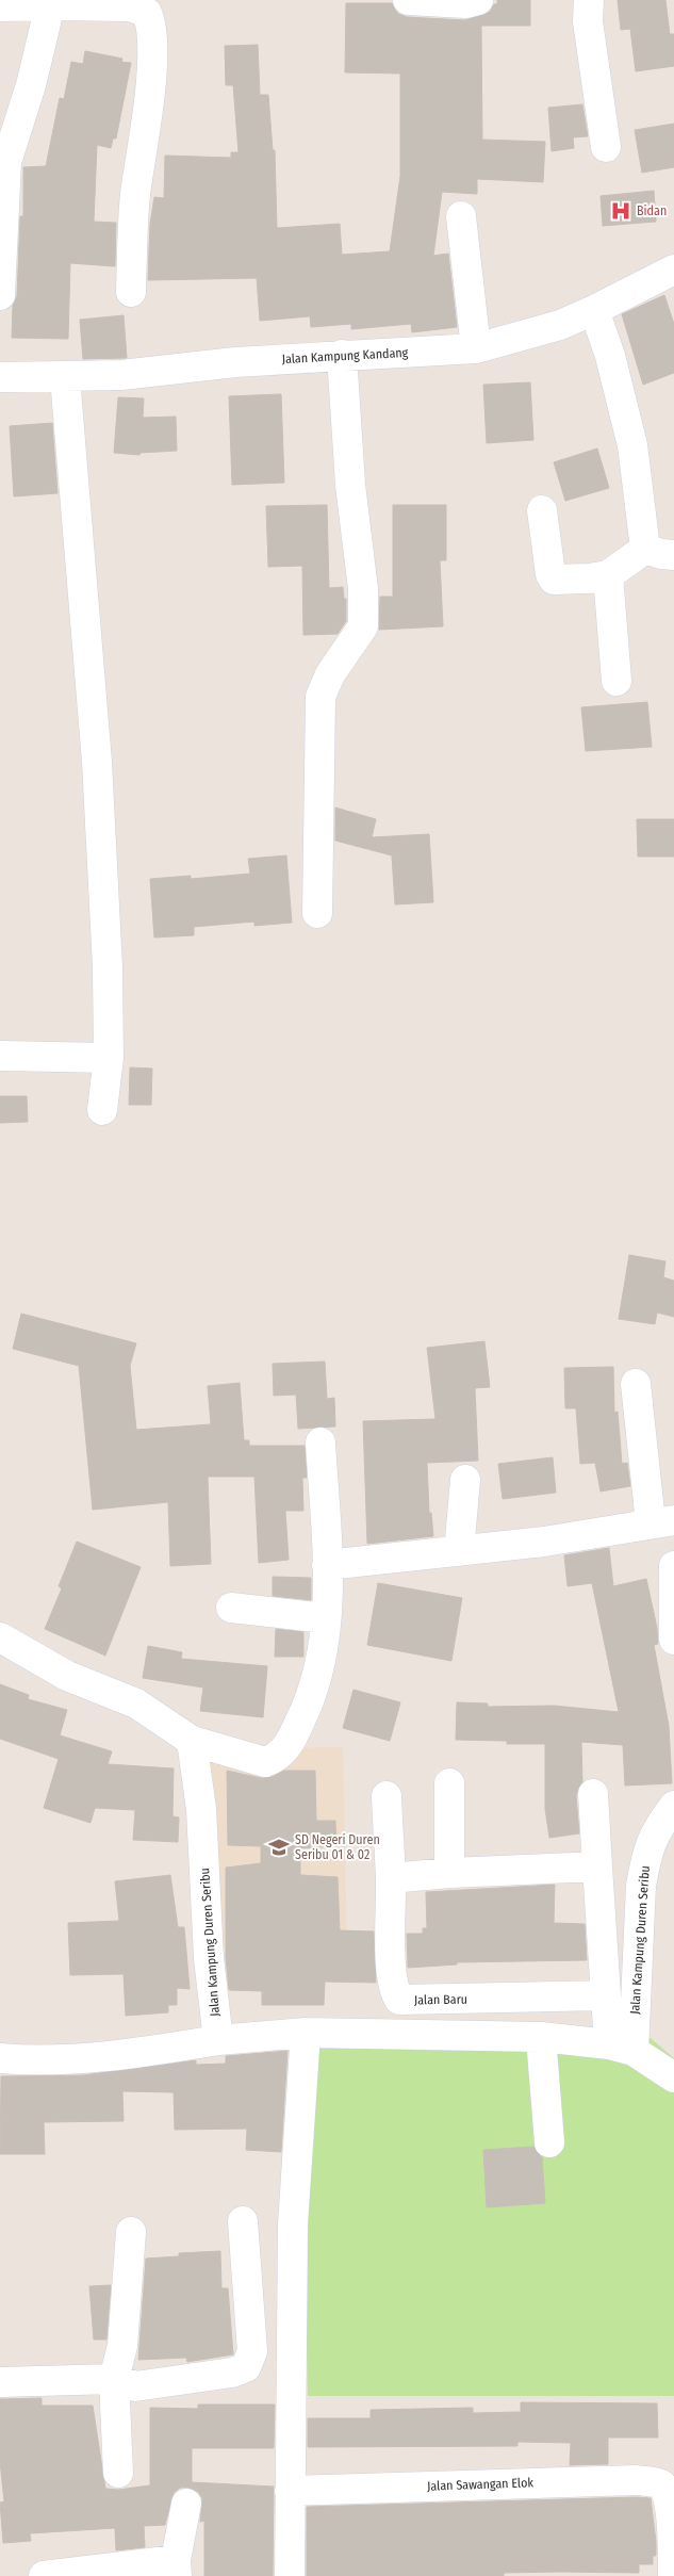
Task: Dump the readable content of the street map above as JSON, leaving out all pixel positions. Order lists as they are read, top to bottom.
{
  "streets": {
    "street": [
      "Jalan Kampung Kandang",
      "Jalan Kampung Duren Seribu",
      "Jalan Baru",
      "Jalan Sawangan Elok"
    ]
  },
  "places": {
    "hospital": ["Bidan"],
    "school or university": ["SD Negeri Duren Seribu 01 & 02"]
  }
}
